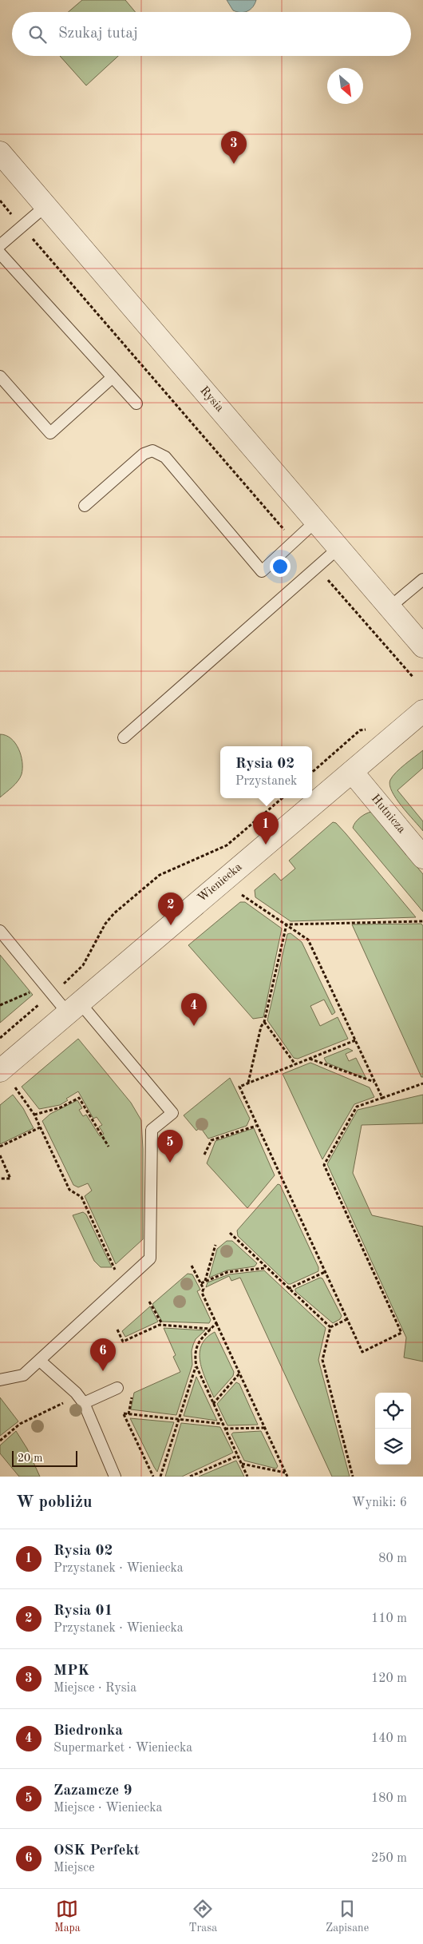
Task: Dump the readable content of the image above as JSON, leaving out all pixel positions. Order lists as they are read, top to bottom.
{
  "streets": {
    "street": ["Rysia", "Hutnicza", "Wieniecka"]
  },
  "crossings": [
    ["Hutnicza", "Wieniecka"]
  ],
  "scale_bar": "20 m",
  "north": "bottom right",
  "page": {
    "search": "Szukaj tutaj",
    "pins": [
      "3",
      "1",
      "2",
      "4",
      "5",
      "6"
    ],
    "popup": ["Rysia 02", "Przystanek"],
    "scale": "20 m",
    "heading": ["W pobliżu", "Wyniki: 6"],
    "list": [
      {
        "mark": "1",
        "name": "Rysia 02",
        "note": "Przystanek · Wieniecka",
        "value": "80 m"
      },
      {
        "mark": "2",
        "name": "Rysia 01",
        "note": "Przystanek · Wieniecka",
        "value": "110 m"
      },
      {
        "mark": "3",
        "name": "MPK",
        "note": "Miejsce · Rysia",
        "value": "120 m"
      },
      {
        "mark": "4",
        "name": "Biedronka",
        "note": "Supermarket · Wieniecka",
        "value": "140 m"
      },
      {
        "mark": "5",
        "name": "Zazamcze 9",
        "note": "Miejsce · Wieniecka",
        "value": "180 m"
      },
      {
        "mark": "6",
        "name": "OSK Perfekt",
        "note": "Miejsce",
        "value": "250 m"
      }
    ],
    "nav": ["Mapa", "Trasa", "Zapisane"]
  }
}
